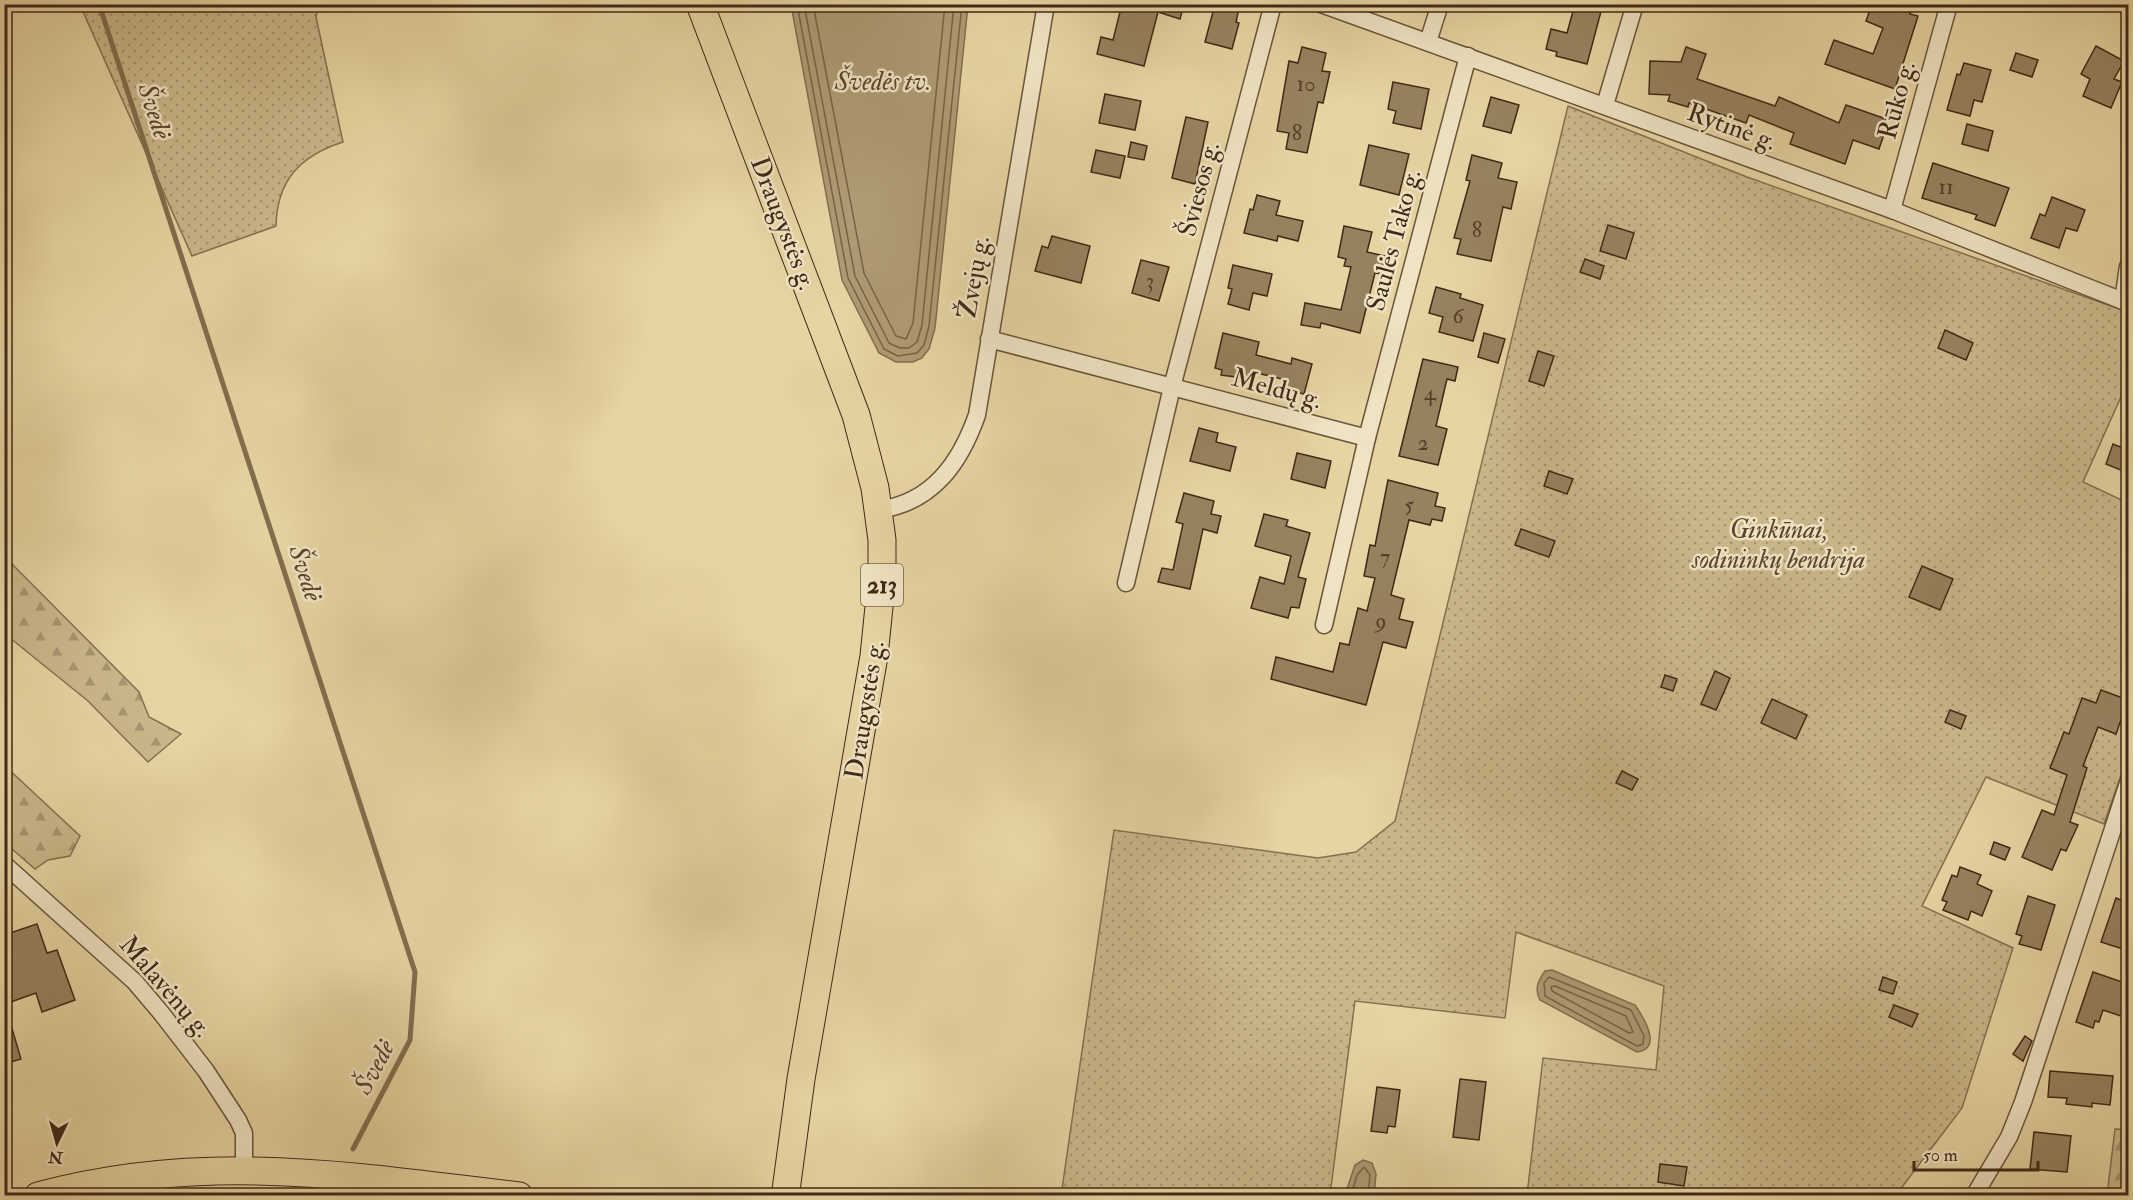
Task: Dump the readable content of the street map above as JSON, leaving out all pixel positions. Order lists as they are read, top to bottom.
{
  "streets": {
    "main road": ["Draugystės g.", "213"],
    "street": [
      "Rūko g.",
      "Rytinė g.",
      "Šviesos g.",
      "Saulės Tako g.",
      "Žvejų g.",
      "Meldų g.",
      "Malavėnų g."
    ]
  },
  "crossings": [
    ["Rūko g.", "Rytinė g."],
    ["Rytinė g.", "Saulės Tako g."],
    ["Šviesos g.", "Meldų g."],
    ["Draugystės g.", "Žvejų g."],
    ["Saulės Tako g.", "Meldų g."],
    ["Žvejų g.", "Meldų g."]
  ],
  "water": ["Švedės tv.", "Švedė"],
  "parks": ["Ginkūnai, sodininkų bendrija"],
  "house_numbers": [
    "10",
    "8",
    "11",
    "8",
    "3",
    "6",
    "4",
    "2",
    "5",
    "7",
    "9"
  ],
  "scale_bar": "50 m",
  "north": "bottom"
}
